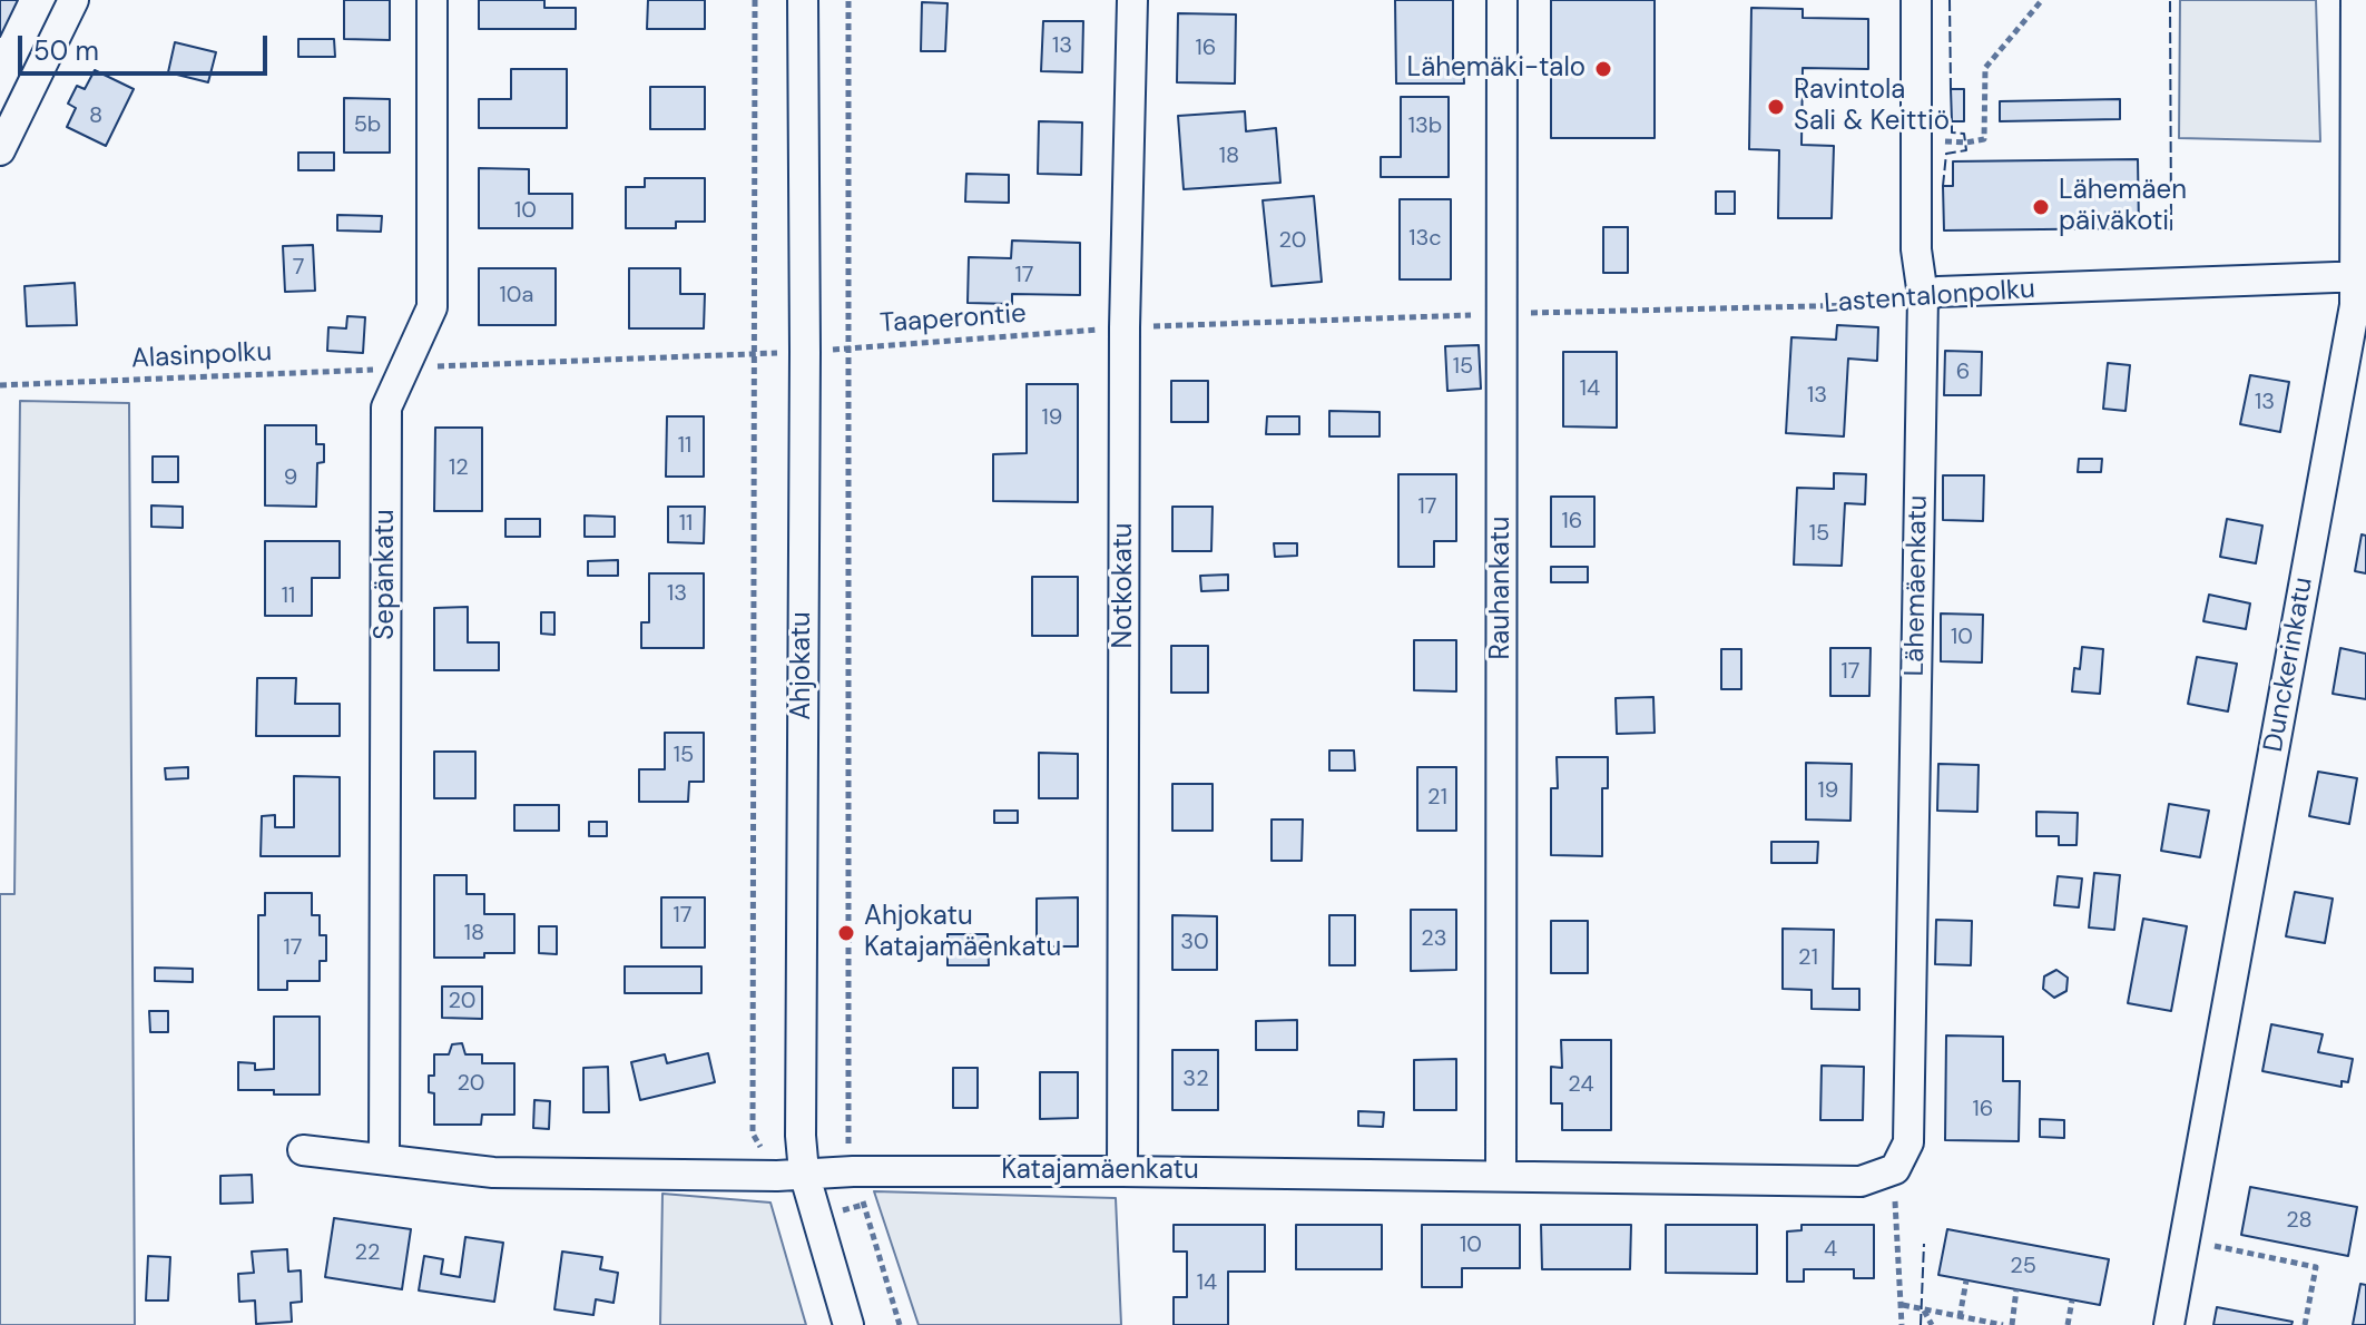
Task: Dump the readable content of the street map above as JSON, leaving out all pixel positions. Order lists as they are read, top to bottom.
{
  "streets": {
    "street": [
      "Lastentalonpolku",
      "Sepänkatu",
      "Notkokatu",
      "Lähemäenkatu",
      "Rauhankatu",
      "Dunckerinkatu",
      "Ahjokatu",
      "Katajamäenkatu"
    ],
    "path": ["Taaperontie", "Alasinpolku"]
  },
  "crossings": [
    ["Lastentalonpolku", "Taaperontie"],
    ["Lastentalonpolku", "Lähemäenkatu"],
    ["Lastentalonpolku", "Rauhankatu"],
    ["Lastentalonpolku", "Dunckerinkatu"],
    ["Taaperontie", "Alasinpolku"],
    ["Taaperontie", "Sepänkatu"],
    ["Taaperontie", "Notkokatu"],
    ["Taaperontie", "Rauhankatu"],
    ["Taaperontie", "Ahjokatu"],
    ["Alasinpolku", "Sepänkatu"],
    ["Sepänkatu", "Katajamäenkatu"],
    ["Notkokatu", "Katajamäenkatu"],
    ["Lähemäenkatu", "Katajamäenkatu"],
    ["Rauhankatu", "Katajamäenkatu"],
    ["Ahjokatu", "Katajamäenkatu"]
  ],
  "places": [
    "Lähemäki-talo",
    "Ravintola Sali & Keittiö",
    "Lähemäen päiväkoti",
    "Ahjokatu Katajamäenkatu"
  ],
  "house_numbers": [
    "13",
    "16",
    "8",
    "5b",
    "13b",
    "18",
    "10",
    "13c",
    "20",
    "7",
    "17",
    "10a",
    "15",
    "6",
    "14",
    "13",
    "13",
    "19",
    "11",
    "12",
    "9",
    "17",
    "16",
    "11",
    "15",
    "13",
    "11",
    "10",
    "17",
    "15",
    "19",
    "21",
    "17",
    "18",
    "23",
    "30",
    "17",
    "21",
    "20",
    "32",
    "20",
    "24",
    "16",
    "28",
    "10",
    "4",
    "22",
    "25",
    "14"
  ],
  "scale_bar": "50 m"
}
